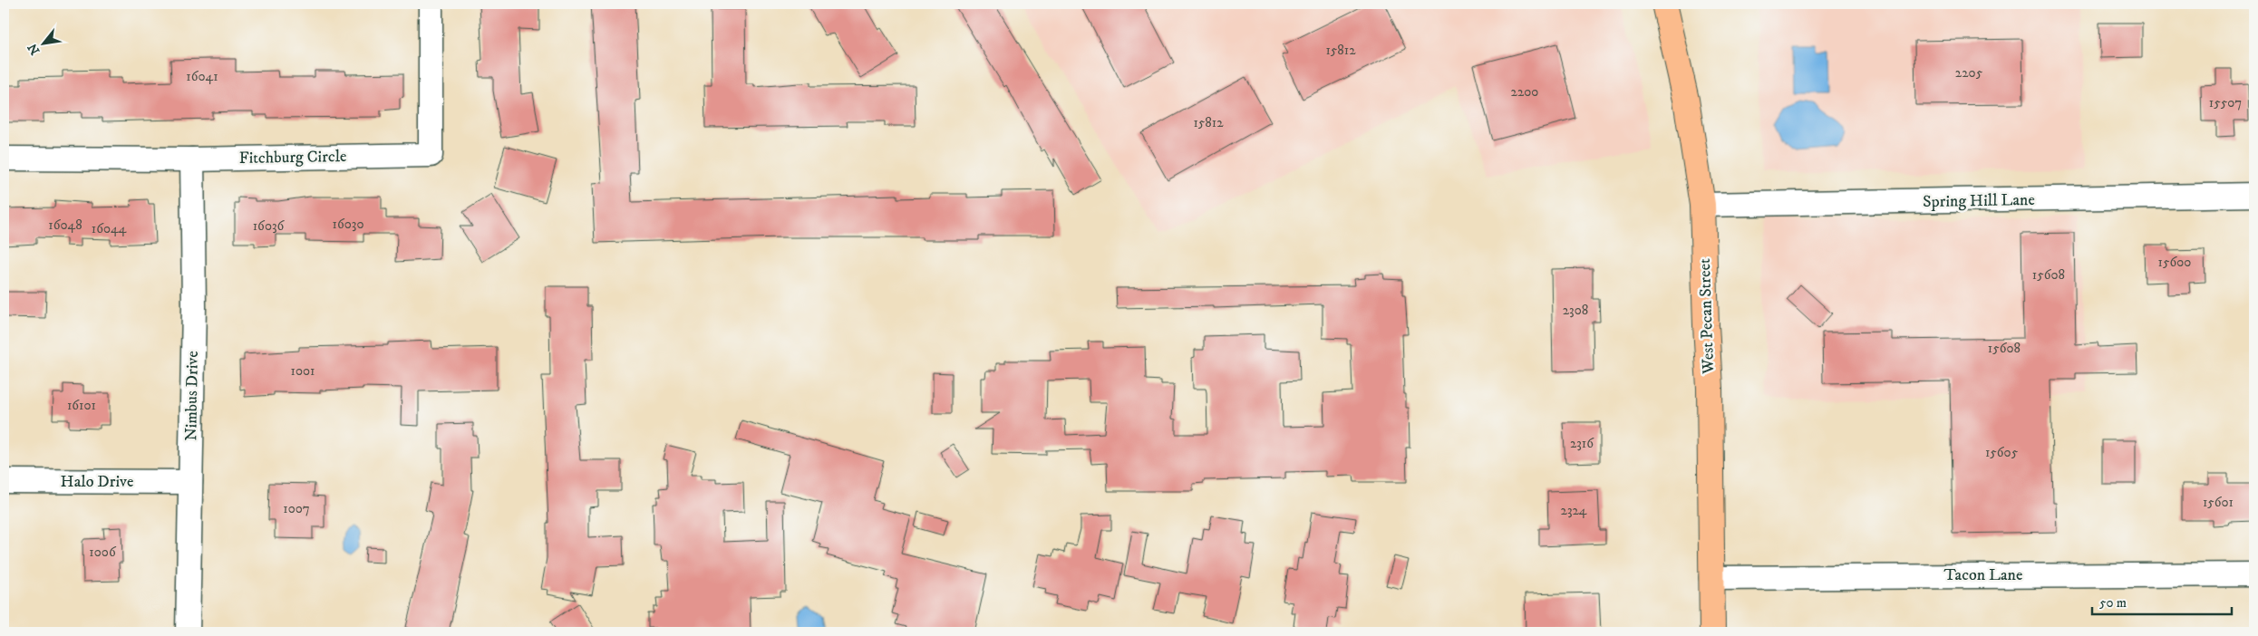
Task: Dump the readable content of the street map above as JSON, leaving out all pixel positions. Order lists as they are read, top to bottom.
{
  "streets": {
    "main road": ["West Pecan Street"],
    "street": [
      "Fitchburg Circle",
      "Spring Hill Lane",
      "Nimbus Drive",
      "Halo Drive",
      "Tacon Lane"
    ]
  },
  "crossings": [
    ["Fitchburg Circle", "Nimbus Drive"],
    ["Spring Hill Lane", "West Pecan Street"],
    ["West Pecan Street", "Tacon Lane"],
    ["Nimbus Drive", "Halo Drive"]
  ],
  "house_numbers": [
    "15812",
    "2205",
    "16041",
    "2200",
    "15507",
    "15812",
    "16030",
    "16048",
    "16036",
    "16044",
    "15600",
    "15608",
    "2308",
    "15608",
    "1001",
    "16101",
    "2316",
    "15605",
    "15601",
    "1007",
    "2324",
    "1006"
  ],
  "scale_bar": "50 m",
  "north": "bottom left"
}
